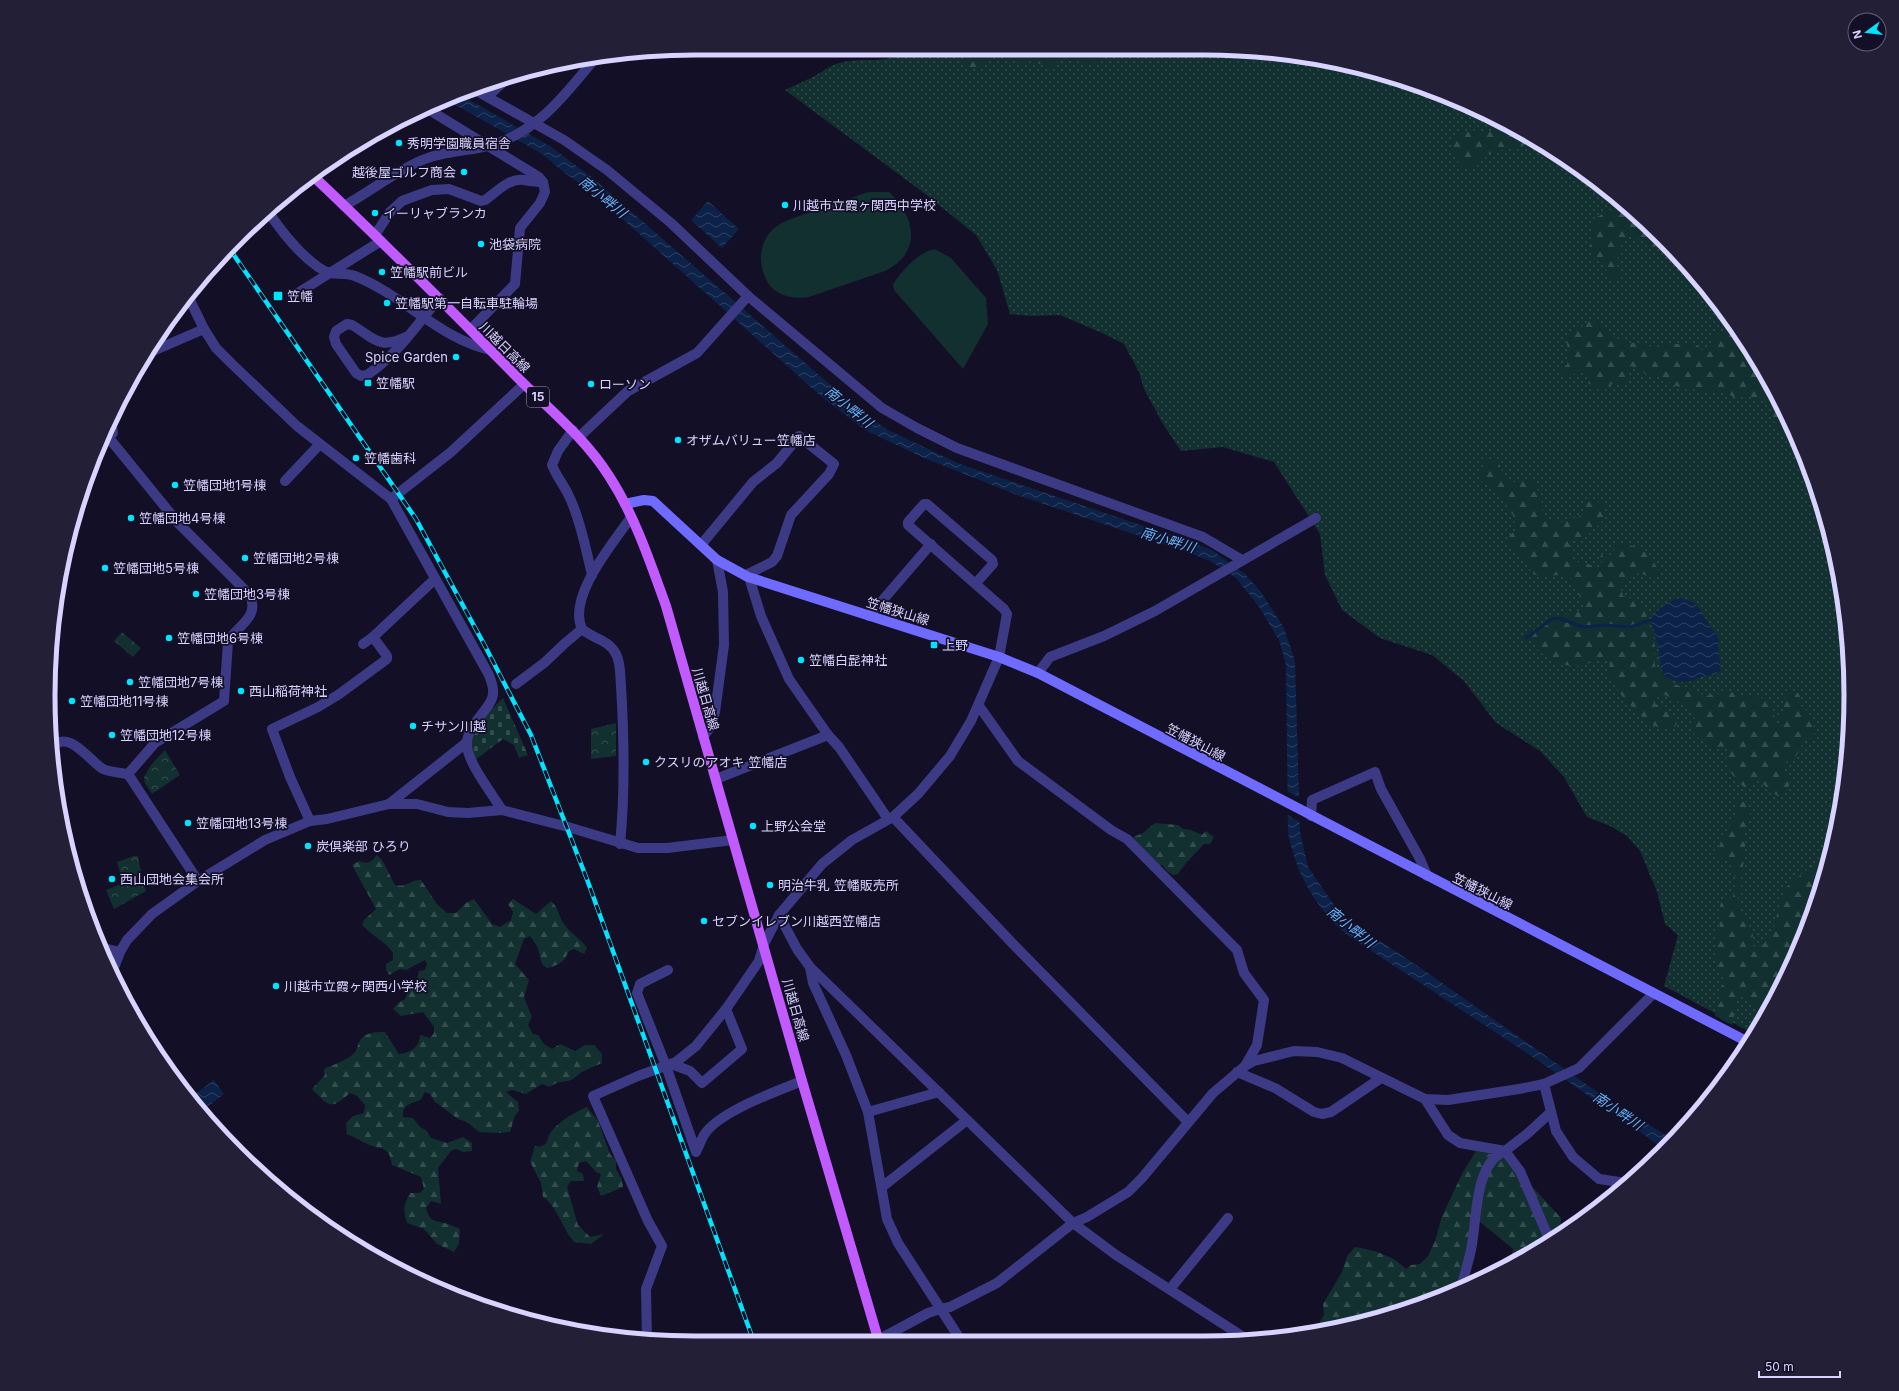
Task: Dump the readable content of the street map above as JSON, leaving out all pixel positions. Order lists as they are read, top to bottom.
{
  "streets": {
    "main road": ["川越日高線", "15", "笠幡狭山線"]
  },
  "crossings": [
    ["川越日高線", "笠幡狭山線"]
  ],
  "water": ["南小畔川"],
  "places": {
    "other": [
      "秀明学園職員宿舎",
      "越後屋ゴルフ商会",
      "川越市立霞ヶ関西中学校",
      "イーリャブランカ",
      "池袋病院",
      "笠幡駅前ビル",
      "笠幡駅第一自転車駐輪場",
      "Spice Garden",
      "ローソン",
      "オザムバリュー笠幡店",
      "笠幡歯科",
      "笠幡団地1号棟",
      "笠幡団地4号棟",
      "笠幡団地2号棟",
      "笠幡団地5号棟",
      "笠幡団地3号棟",
      "笠幡団地6号棟",
      "笠幡白髭神社",
      "笠幡団地7号棟",
      "西山稲荷神社",
      "笠幡団地11号棟",
      "チサン川越",
      "笠幡団地12号棟",
      "クスリのアオキ 笠幡店",
      "笠幡団地13号棟",
      "上野公会堂",
      "炭倶楽部 ひろり",
      "西山団地会集会所",
      "明治牛乳 笠幡販売所",
      "セブンイレブン川越西笠幡店",
      "川越市立霞ヶ関西小学校"
    ],
    "transit": ["笠幡", "笠幡駅", "上野"]
  },
  "scale_bar": "50 m",
  "north": "left"
}
